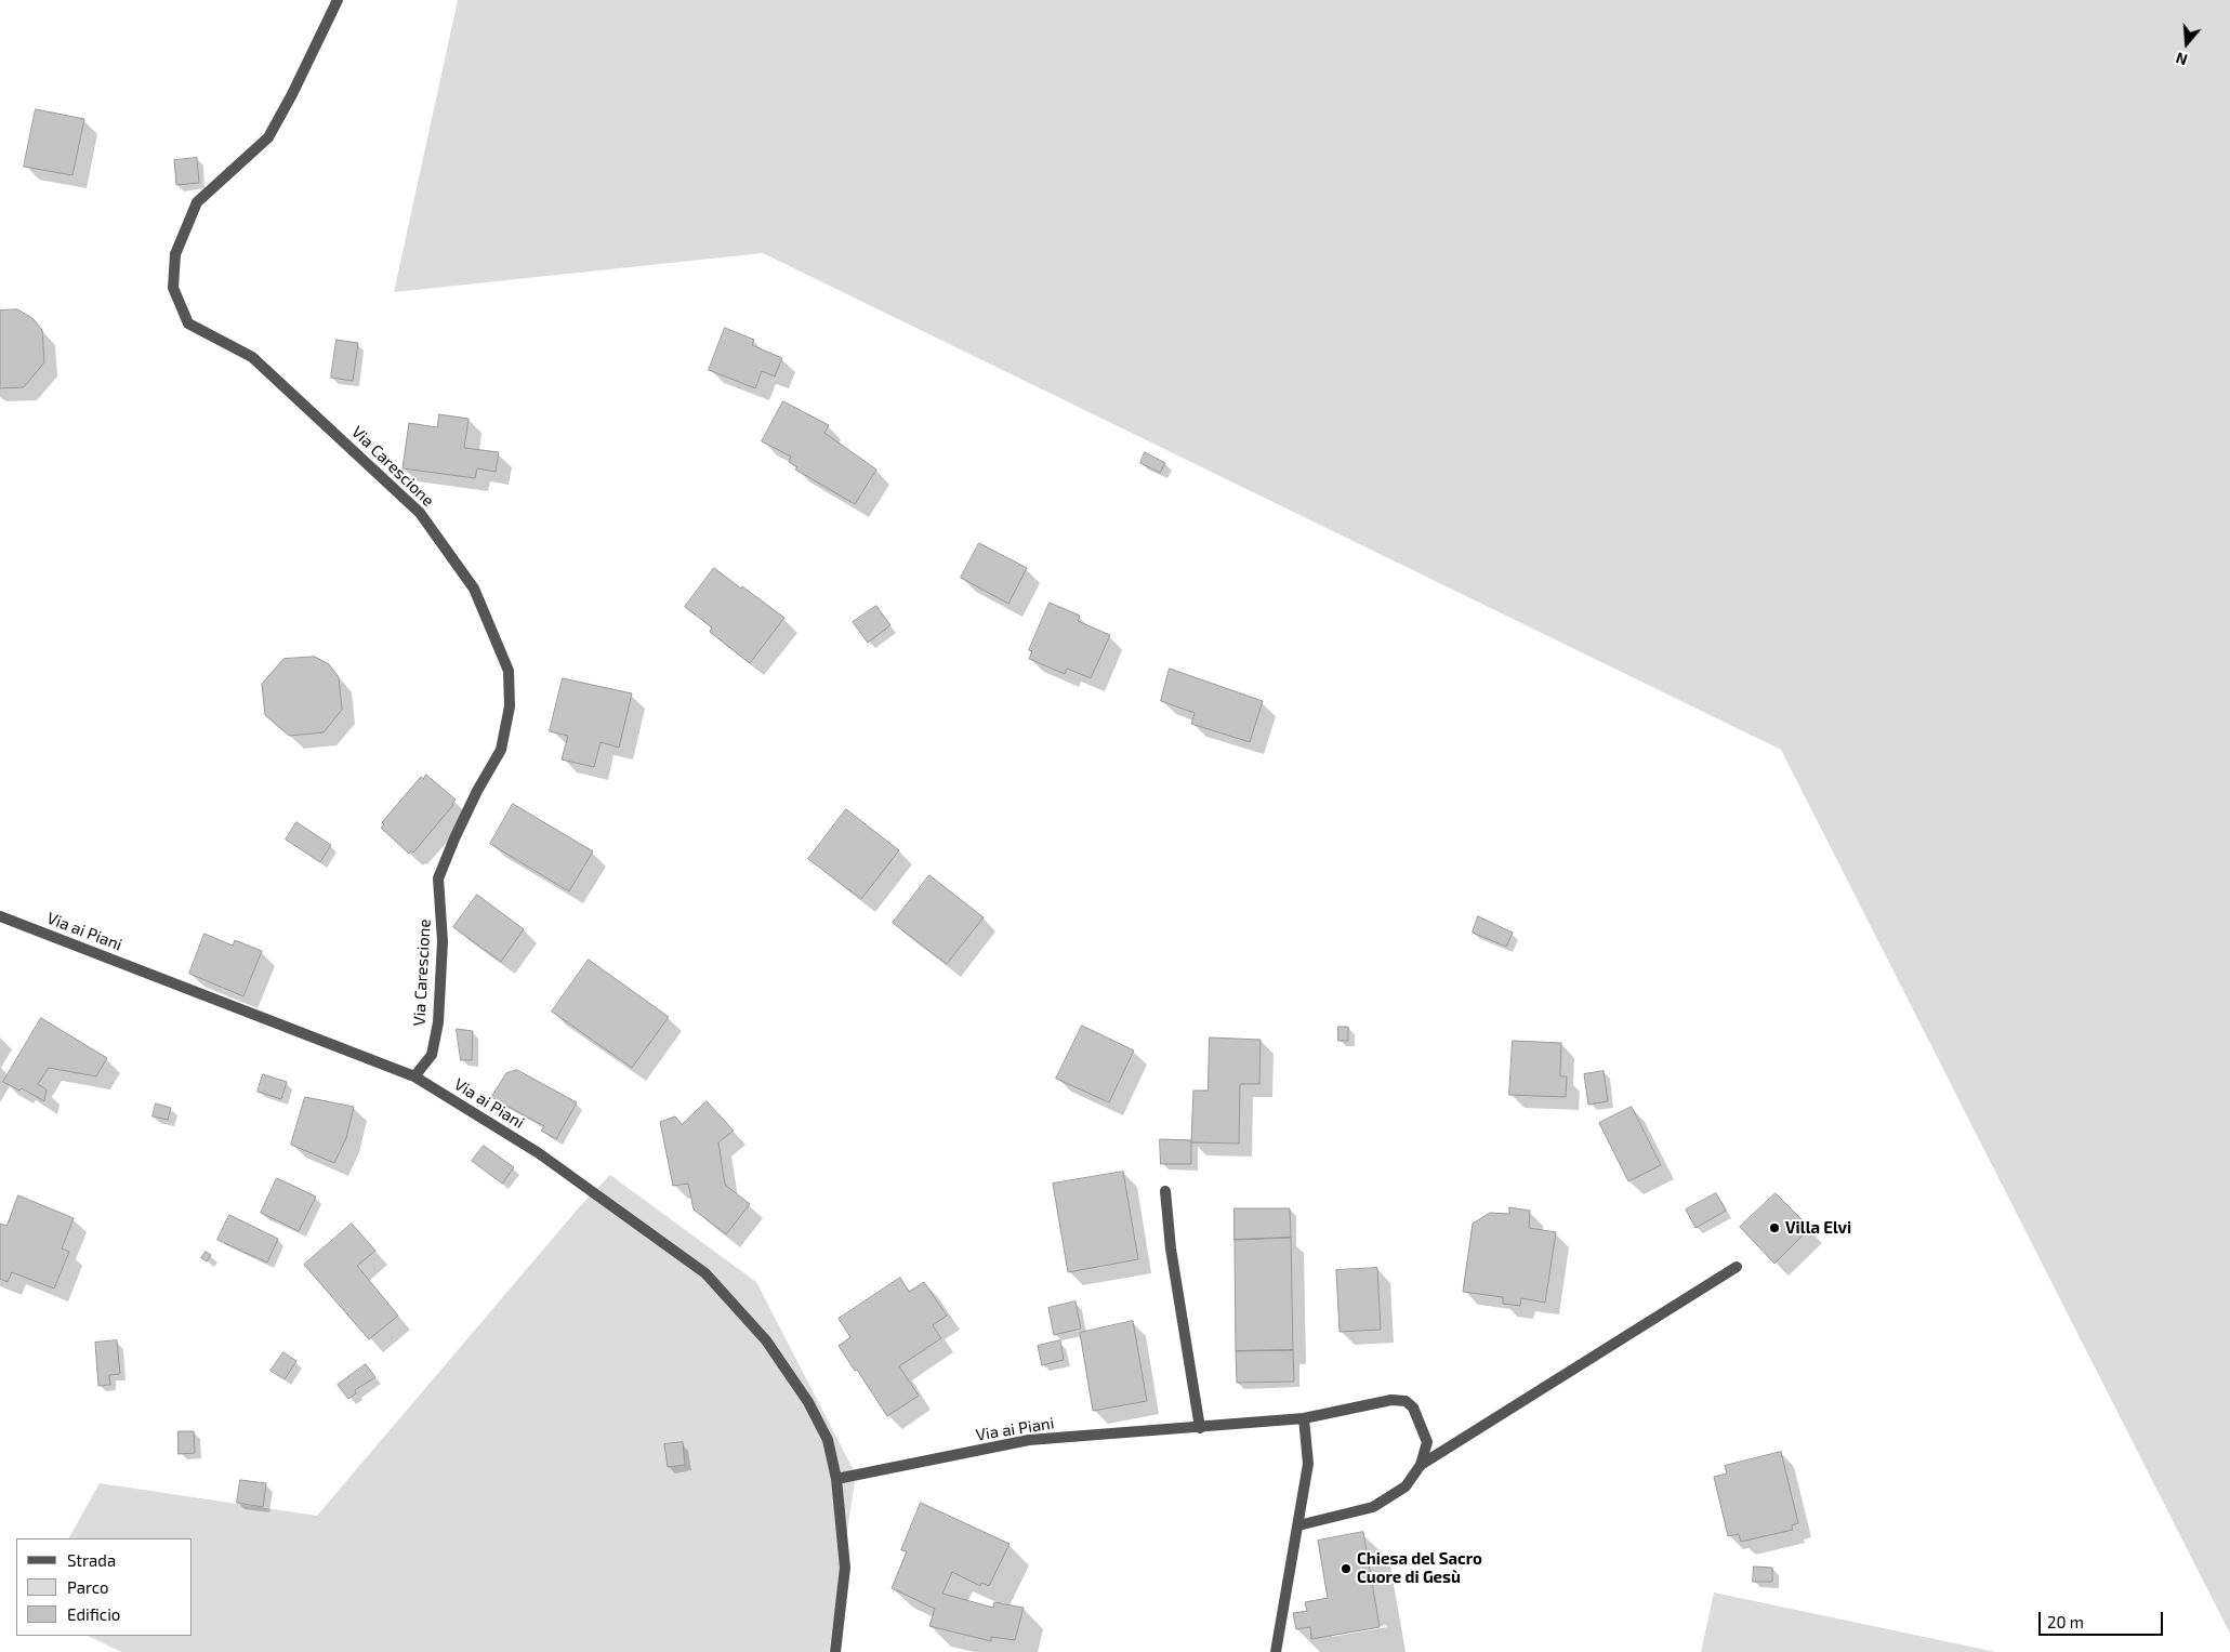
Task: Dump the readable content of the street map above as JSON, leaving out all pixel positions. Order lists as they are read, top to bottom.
{
  "streets": {
    "street": ["Via Carescione", "Via ai Piani"]
  },
  "crossings": [
    ["Via Carescione", "Via ai Piani"]
  ],
  "places": ["Villa Elvi", "Chiesa del Sacro Cuore di Gesù"],
  "legend": ["Strada", "Parco", "Edificio"],
  "scale_bar": "20 m",
  "north": "bottom"
}
